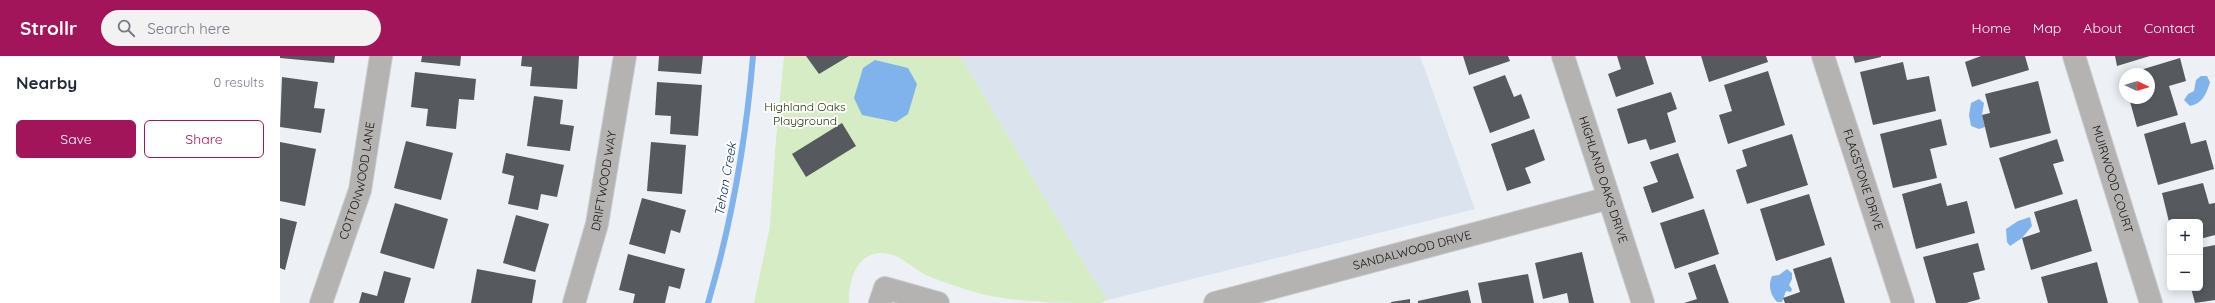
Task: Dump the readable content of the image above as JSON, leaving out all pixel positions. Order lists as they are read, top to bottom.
{
  "streets": {
    "street": [
      "DRIFTWOOD WAY",
      "HIGHLAND OAKS DRIVE",
      "FLAGSTONE DRIVE",
      "MUIRWOOD COURT",
      "COTTONWOOD LANE",
      "SANDALWOOD DRIVE"
    ]
  },
  "crossings": [
    ["HIGHLAND OAKS DRIVE", "SANDALWOOD DRIVE"]
  ],
  "water": ["Tehan Creek"],
  "parks": ["Highland Oaks Playground"],
  "north": "right",
  "page": {
    "header": "Strollr",
    "search": "Search here",
    "nav": [
      "Home",
      "Map",
      "About",
      "Contact"
    ],
    "heading": ["Nearby", "0 results"],
    "buttons": ["Save", "Share"],
    "map_buttons": ["+", "−"]
  }
}
